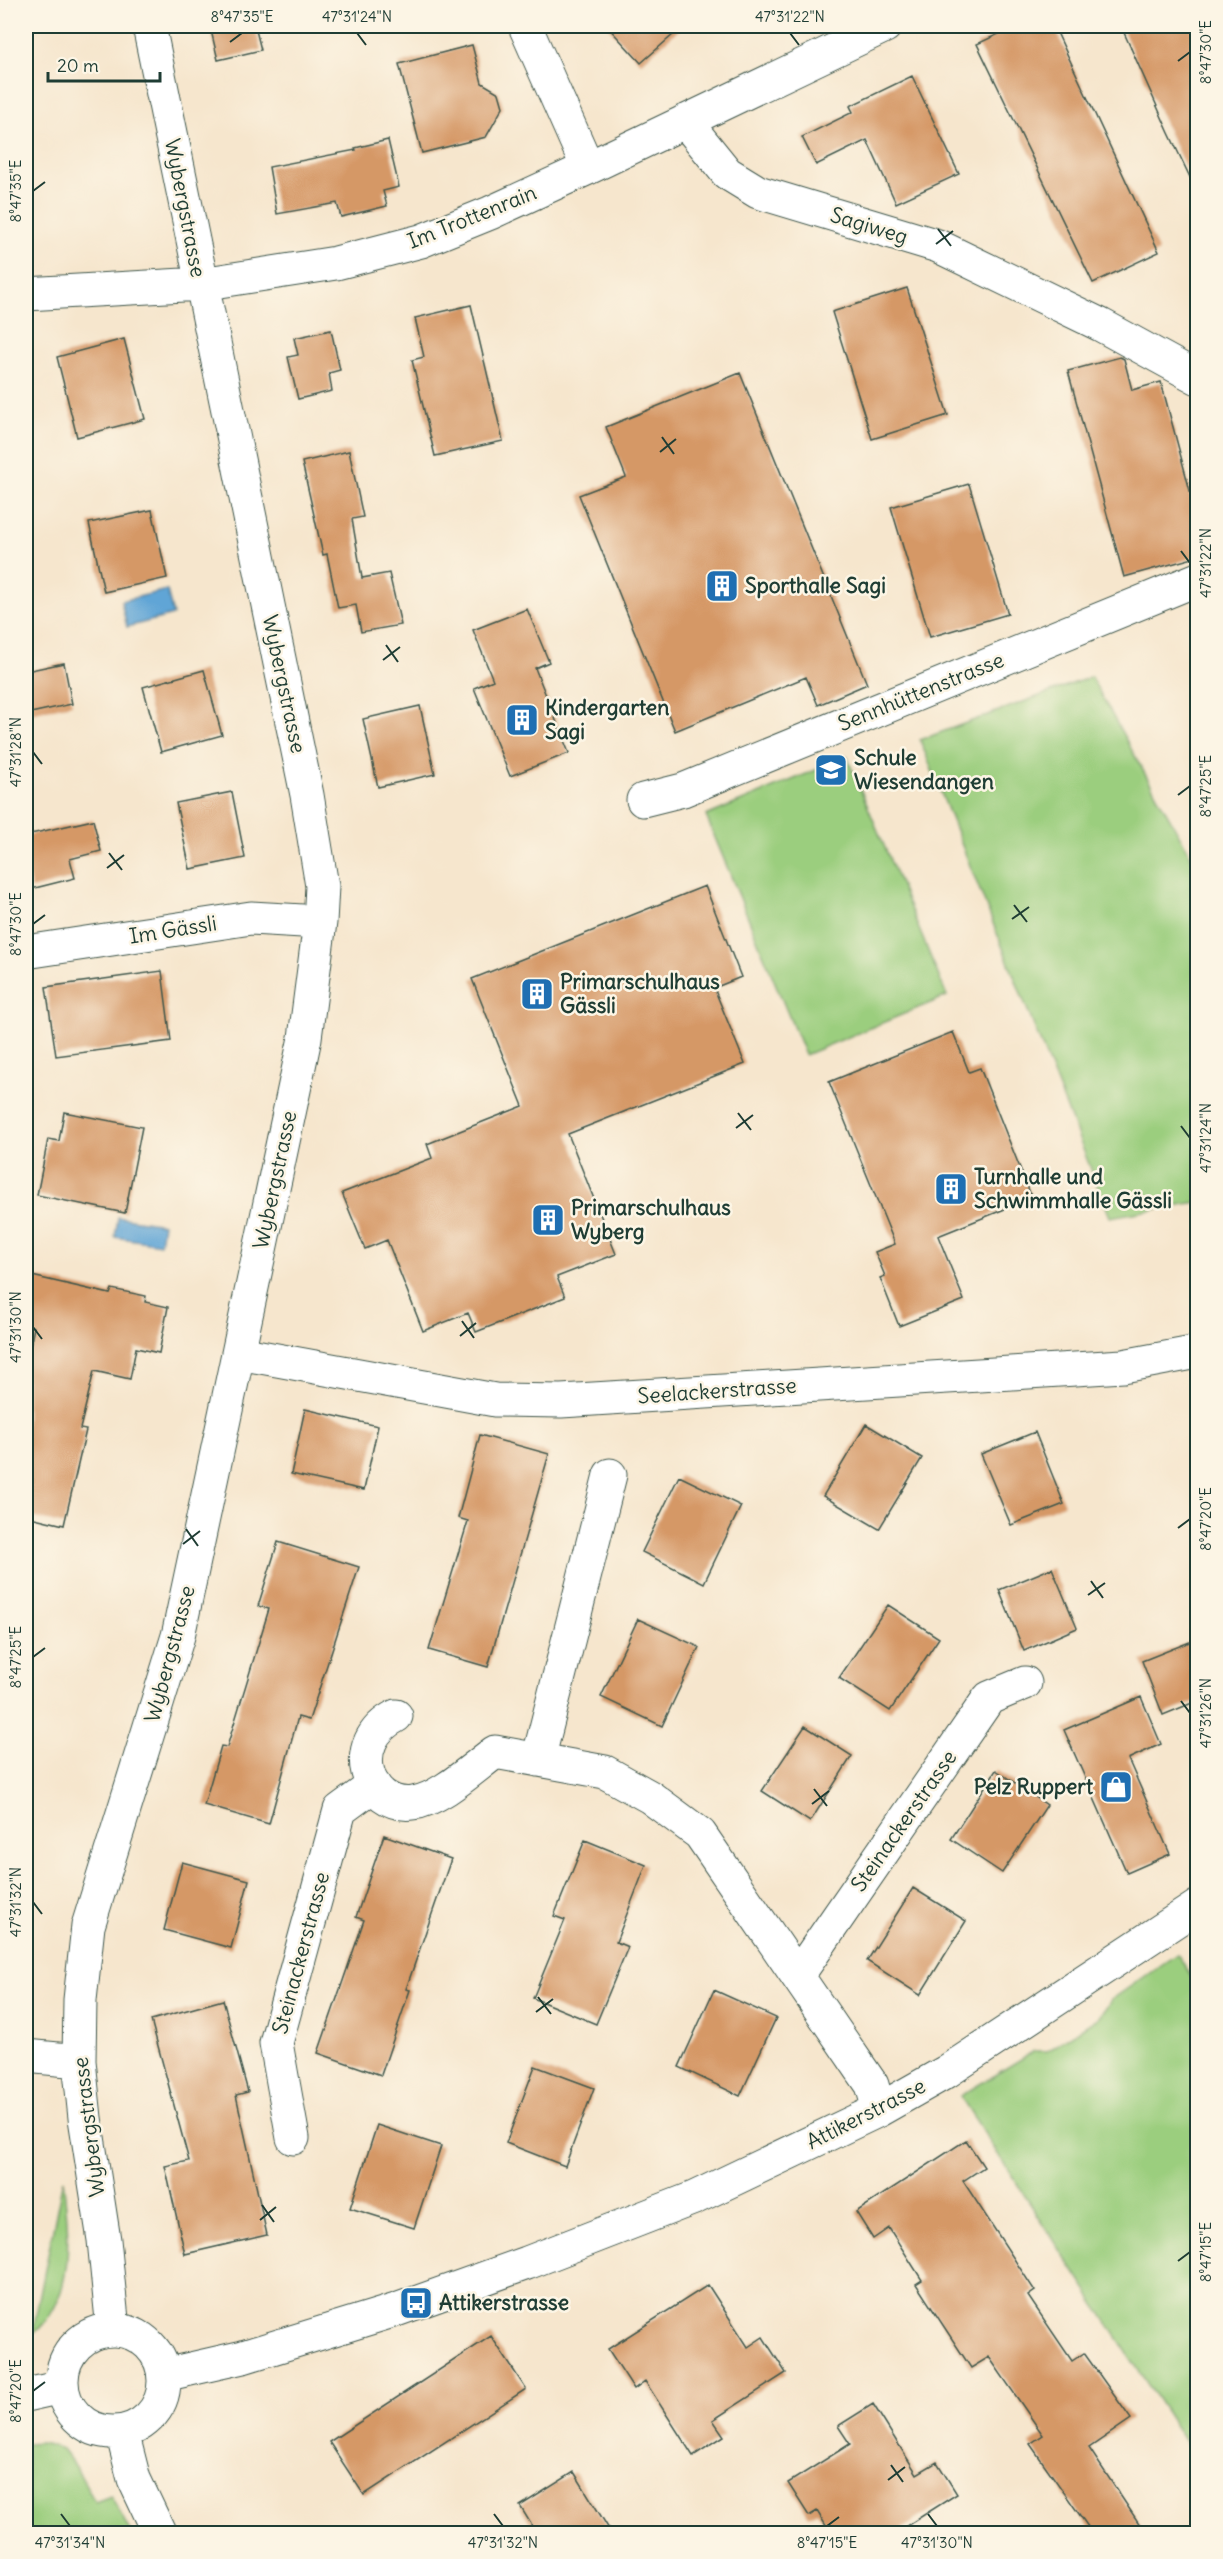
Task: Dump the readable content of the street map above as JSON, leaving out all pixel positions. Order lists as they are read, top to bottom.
{
  "streets": {
    "street": [
      "Wybergstrasse",
      "Im Trottenrain",
      "Sagiweg",
      "Sennhüttenstrasse",
      "Im Gässli",
      "Seelackerstrasse",
      "Steinackerstrasse",
      "Attikerstrasse"
    ]
  },
  "crossings": [
    ["Wybergstrasse", "Im Trottenrain"],
    ["Wybergstrasse", "Im Gässli"],
    ["Wybergstrasse", "Seelackerstrasse"],
    ["Wybergstrasse", "Attikerstrasse"],
    ["Im Trottenrain", "Sagiweg"]
  ],
  "places": {
    "building": [
      "Sporthalle Sagi",
      "Kindergarten Sagi",
      "Primarschulhaus Gässli",
      "Turnhalle und Schwimmhalle Gässli",
      "Primarschulhaus Wyberg"
    ],
    "school or university": ["Schule Wiesendangen"],
    "shop": ["Pelz Ruppert"],
    "bus stop": ["Attikerstrasse"]
  },
  "scale_bar": "20 m",
  "coordinates": [
    "8°47'35\"E",
    "47°31'24\"N",
    "47°31'22\"N",
    "8°47'30\"E",
    "47°31'28\"N",
    "8°47'25\"E",
    "47°31'30\"N",
    "8°47'20\"E",
    "47°31'26\"N",
    "47°31'32\"N",
    "8°47'15\"E",
    "47°31'34\"N"
  ]
}
